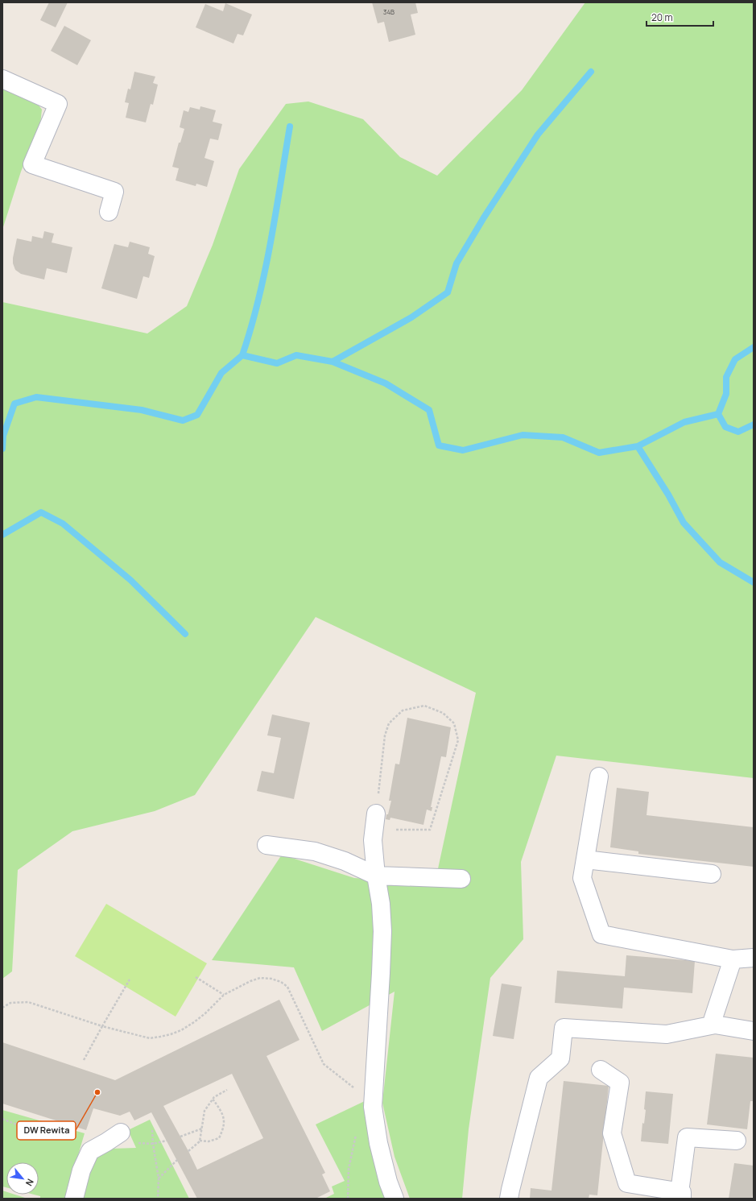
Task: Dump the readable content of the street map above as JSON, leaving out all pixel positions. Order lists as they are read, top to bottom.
{
  "places": ["DW Rewita"],
  "house_numbers": ["34B"],
  "scale_bar": "20 m",
  "north": "bottom right"
}
